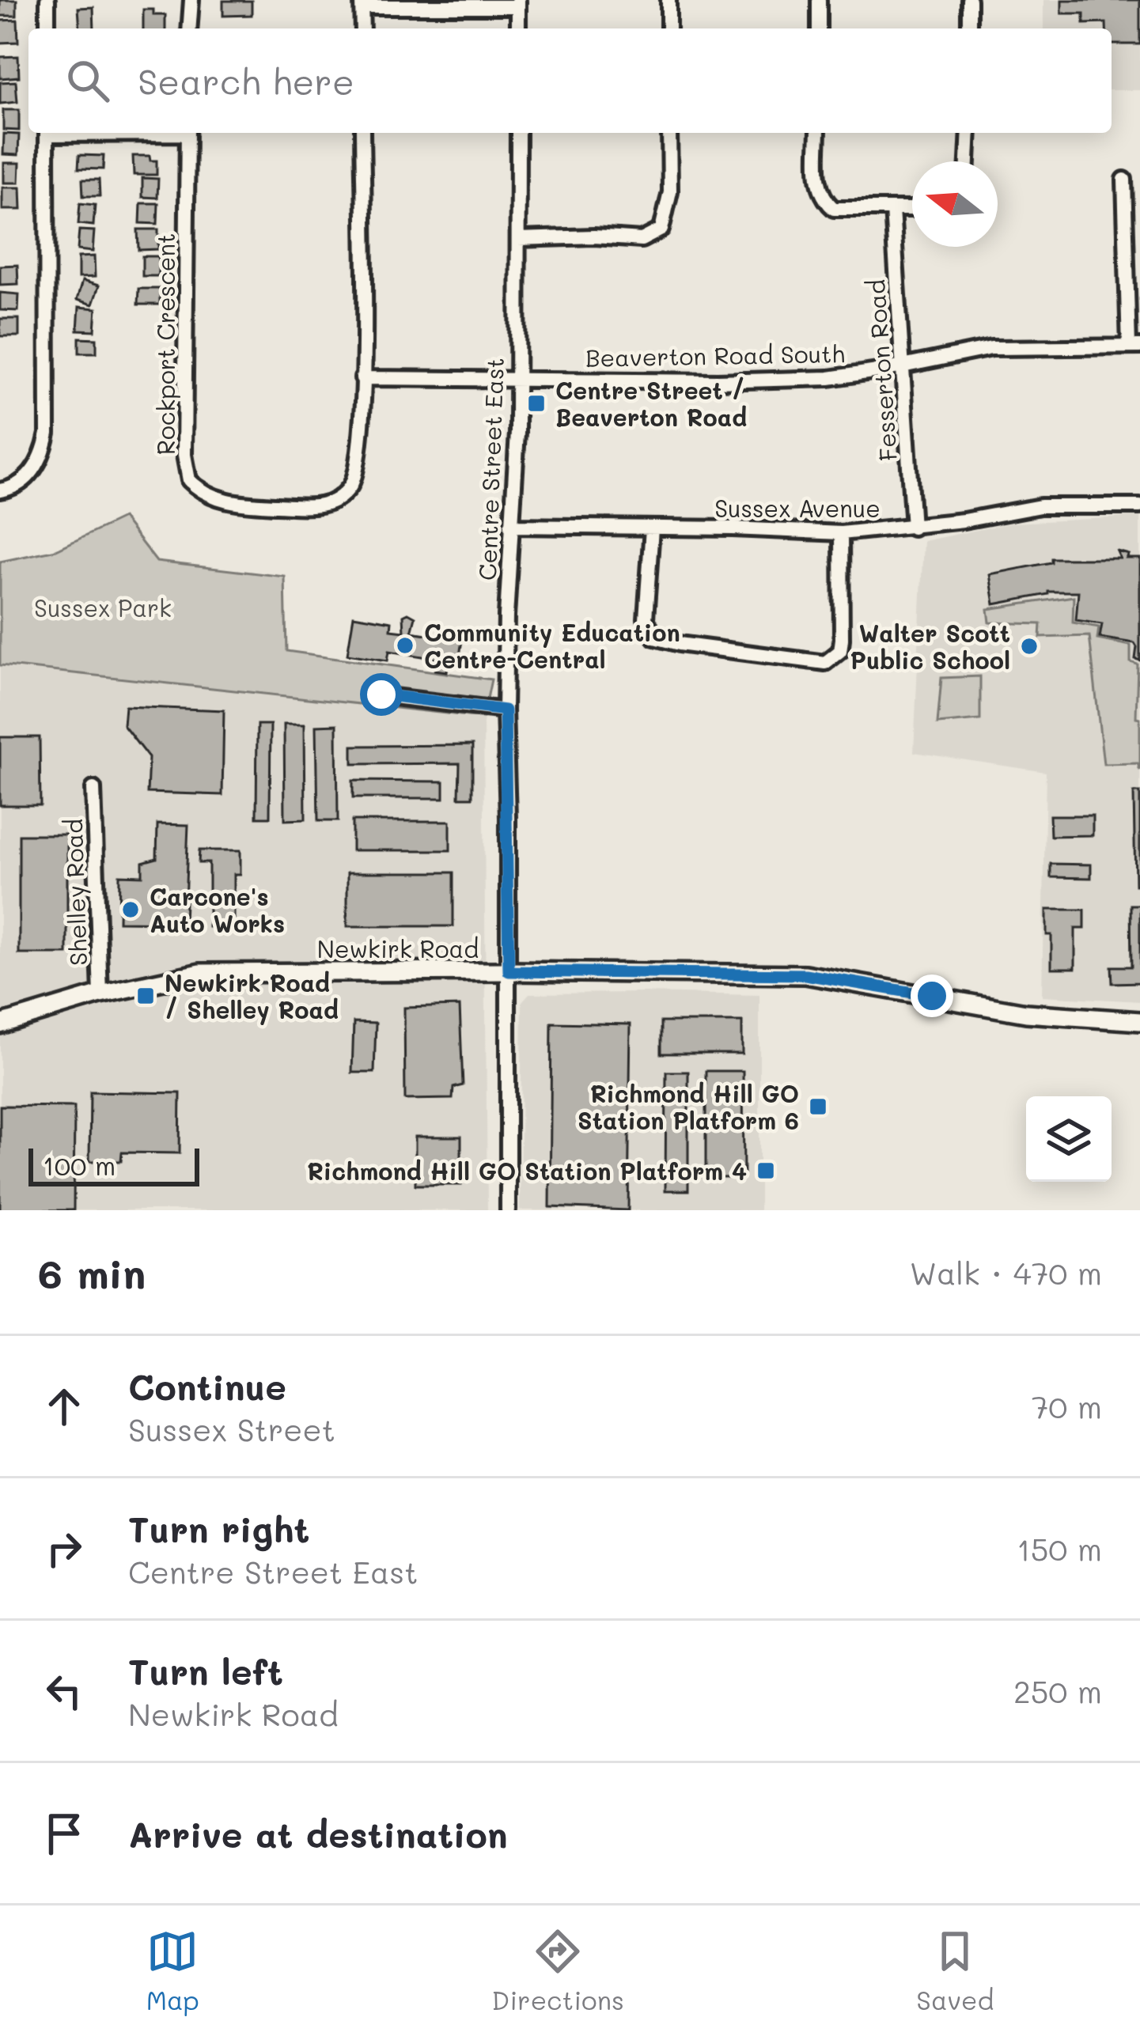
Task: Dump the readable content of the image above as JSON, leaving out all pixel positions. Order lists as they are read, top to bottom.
{
  "streets": {
    "street": [
      "Rockport Crescent",
      "Beaverton Road South",
      "Fesserton Road",
      "Centre Street East",
      "Sussex Avenue",
      "Shelley Road",
      "Newkirk Road"
    ]
  },
  "crossings": [
    ["Rockport Crescent", "Beaverton Road South"],
    ["Beaverton Road South", "Fesserton Road"],
    ["Beaverton Road South", "Centre Street East"],
    ["Fesserton Road", "Sussex Avenue"],
    ["Centre Street East", "Sussex Avenue"],
    ["Centre Street East", "Newkirk Road"],
    ["Shelley Road", "Newkirk Road"]
  ],
  "parks": ["Sussex Park"],
  "places": {
    "transit": [
      "Centre Street / Beaverton Road",
      "Newkirk Road / Shelley Road",
      "Richmond Hill GO Station Platform 6",
      "Richmond Hill GO Station Platform 4"
    ],
    "other": ["Community Education Centre-Central", "Walter Scott Public School", "Carcone's Auto Works"]
  },
  "scale_bar": "100 m",
  "north": "left",
  "page": {
    "search": "Search here",
    "scale": "100 m",
    "heading": ["6 min", "Walk · 470 m"],
    "list": [
      ["Continue", "Sussex Street", "70 m"],
      ["Turn right", "Centre Street East", "150 m"],
      ["Turn left", "Newkirk Road", "250 m"],
      "Arrive at destination"
    ],
    "nav": ["Map", "Directions", "Saved"]
  }
}
